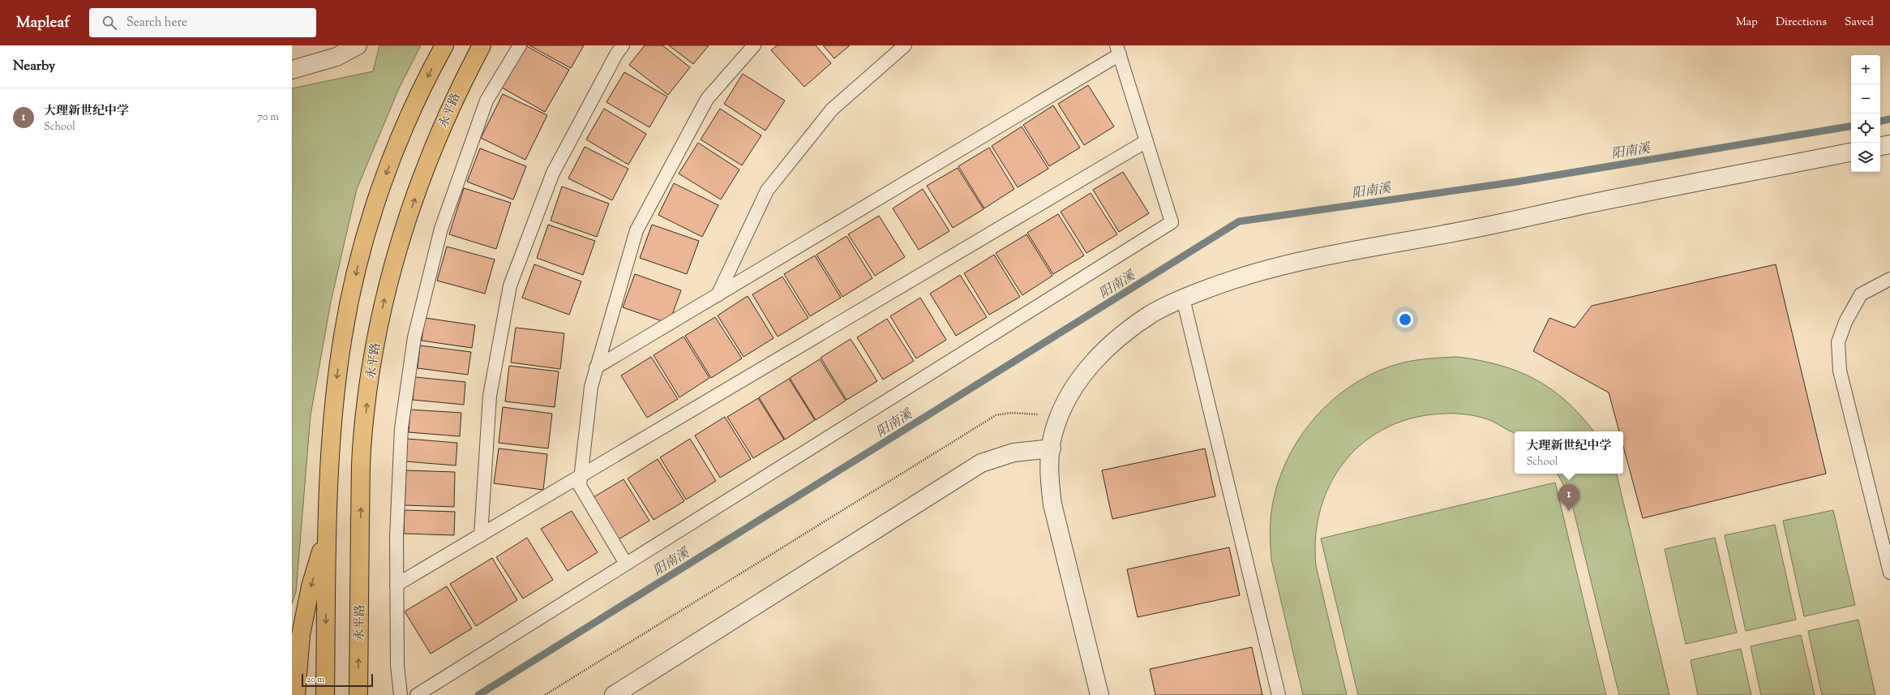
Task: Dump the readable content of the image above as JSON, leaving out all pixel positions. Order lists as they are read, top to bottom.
{
  "streets": {
    "main road": ["永平路"]
  },
  "water": ["阳南溪"],
  "scale_bar": "20 m",
  "page": {
    "header": "Mapleaf",
    "search": "Search here",
    "nav": ["Map", "Directions", "Saved"],
    "heading": "Nearby",
    "map_buttons": ["+", "−"],
    "list": [
      {
        "mark": "1",
        "name": "大理新世纪中学",
        "note": "School",
        "value": "70 m"
      }
    ],
    "popup": ["大理新世纪中学", "School"],
    "pins": "1",
    "scale": "20 m"
  }
}
